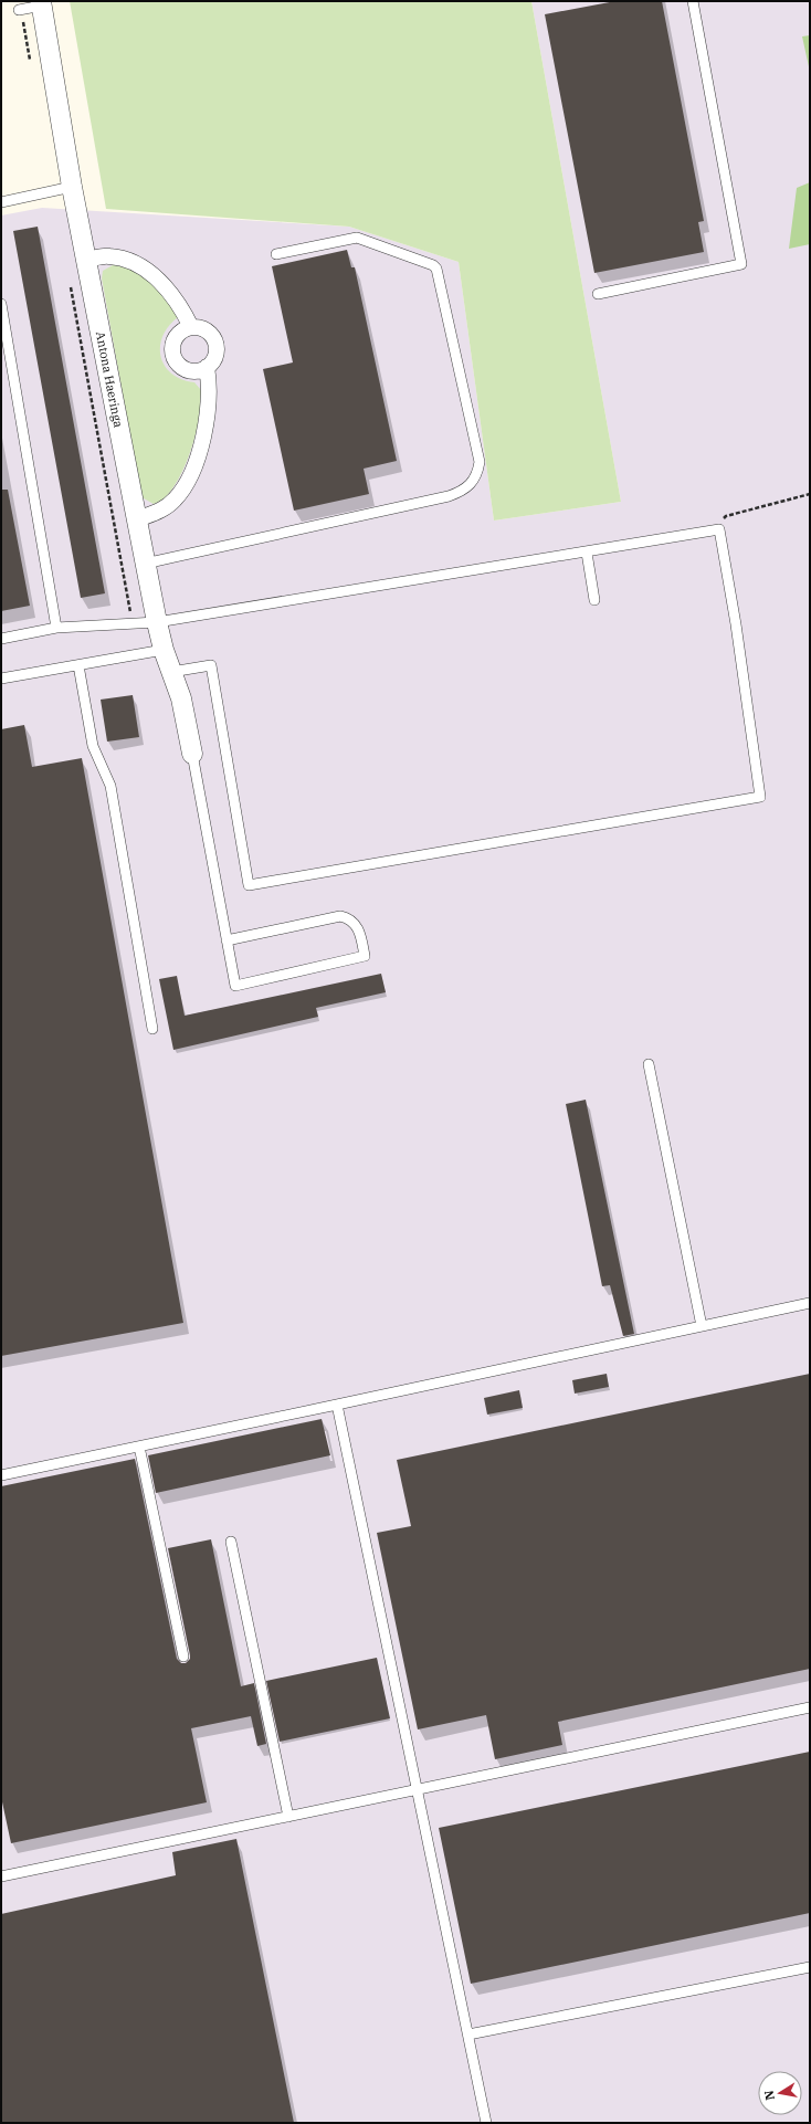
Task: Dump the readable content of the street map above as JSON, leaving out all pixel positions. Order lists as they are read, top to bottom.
{
  "streets": {
    "street": ["Antona Haeringa"]
  },
  "north": "left"
}
